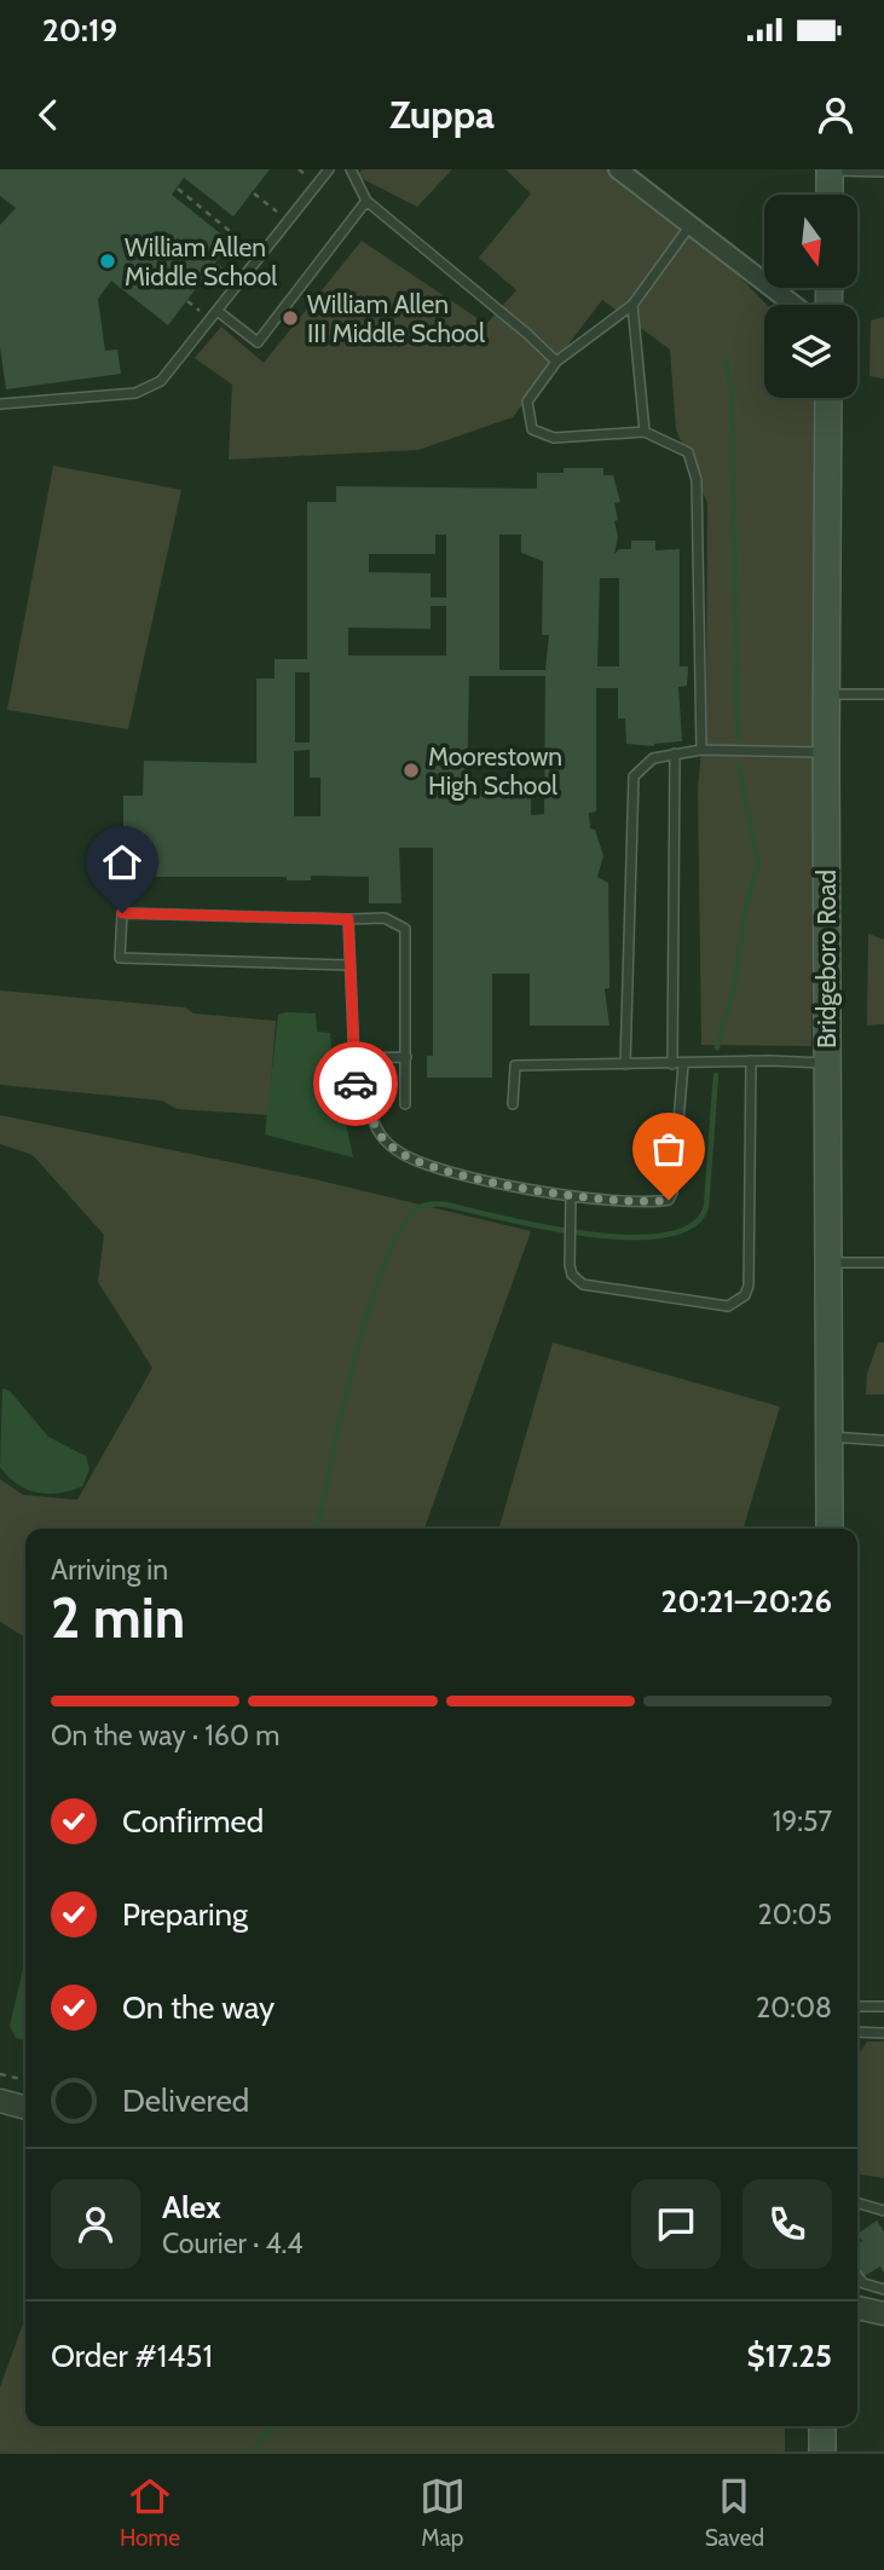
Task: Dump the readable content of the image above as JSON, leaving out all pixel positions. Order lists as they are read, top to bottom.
{
  "streets": {
    "main road": ["Bridgeboro Road"]
  },
  "places": ["William Allen Middle School", "William Allen III Middle School", "Moorestown High School"],
  "north": "bottom",
  "page": {
    "status": "20:19",
    "header": "Zuppa",
    "heading": ["2 min", "Arriving in", "20:21–20:26"],
    "panel": [
      "Alex",
      "Courier · 4.4",
      "Order #1451",
      "$17.25"
    ],
    "bar": "On the way · 160 m",
    "list": [
      ["Confirmed", "19:57"],
      ["Preparing", "20:05"],
      ["On the way", "20:08"],
      "Delivered"
    ],
    "tabs": ["Home", "Map", "Saved"]
  }
}
